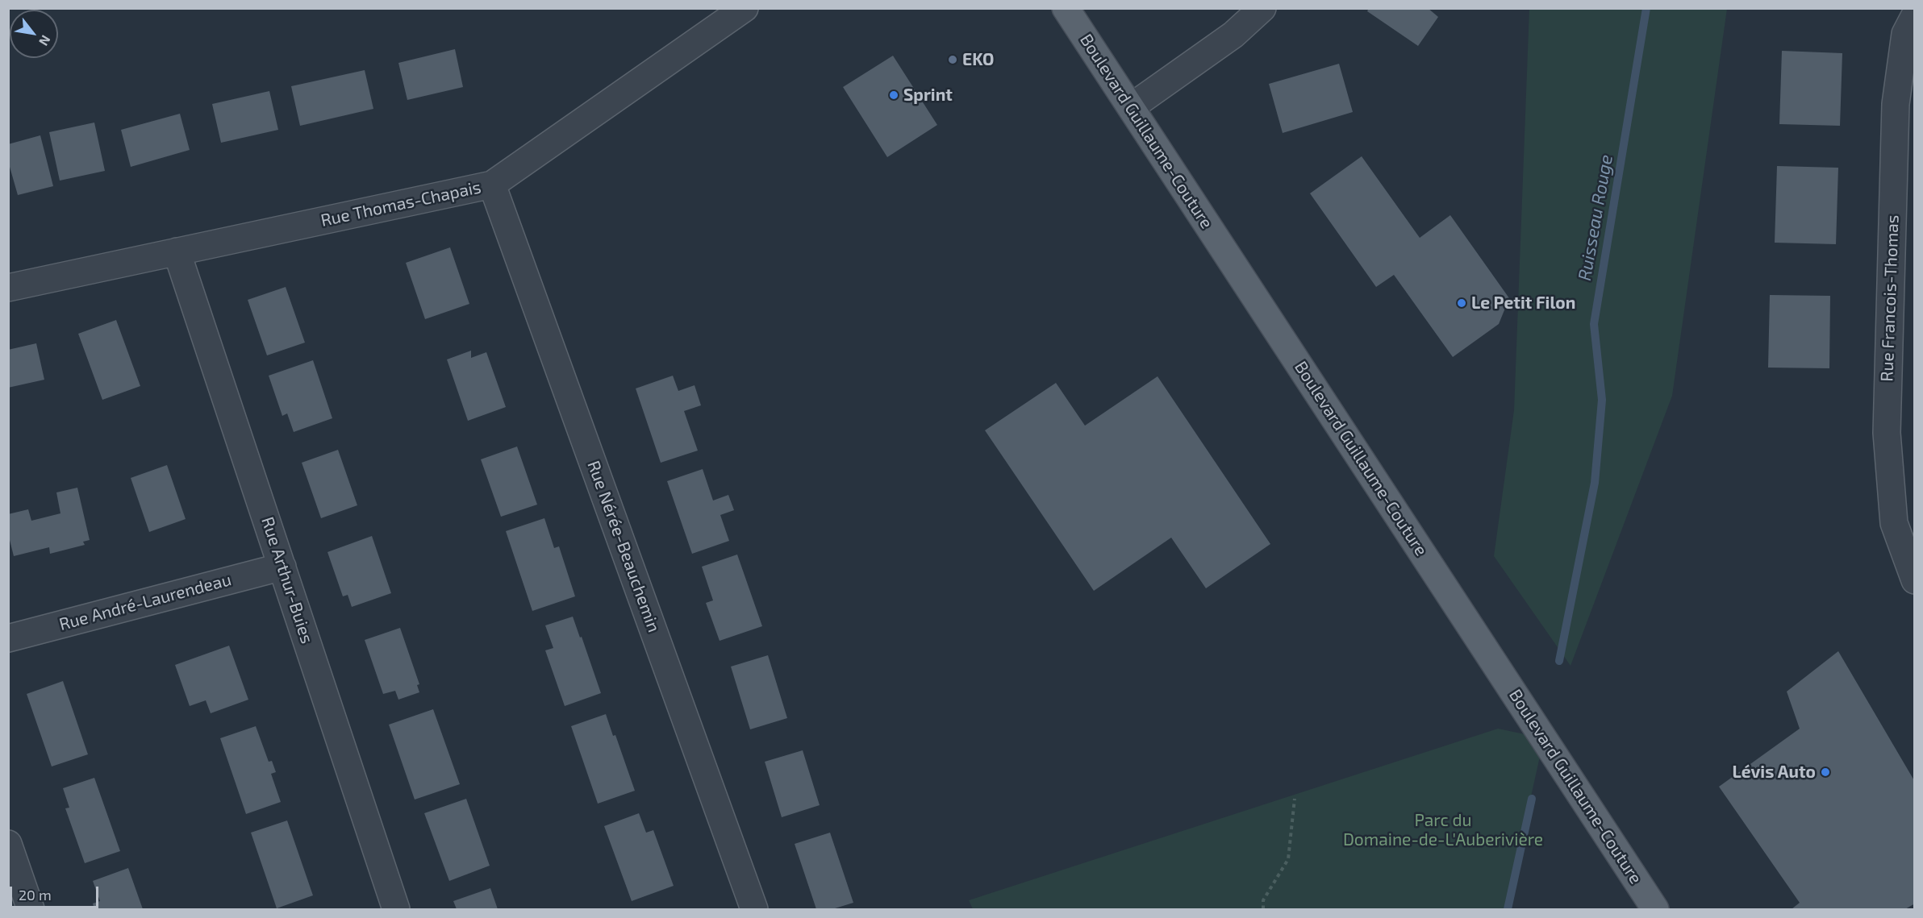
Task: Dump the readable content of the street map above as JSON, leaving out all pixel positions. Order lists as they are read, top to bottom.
{
  "streets": {
    "main road": ["Boulevard Guillaume-Couture"],
    "street": [
      "Rue Thomas-Chapais",
      "Rue Francois-Thomas",
      "Rue Nérée-Beauchemin",
      "Rue Arthur-Buies",
      "Rue André-Laurendeau"
    ]
  },
  "crossings": [
    ["Rue Thomas-Chapais", "Rue Nérée-Beauchemin"],
    ["Rue Thomas-Chapais", "Rue Arthur-Buies"],
    ["Rue Arthur-Buies", "Rue André-Laurendeau"]
  ],
  "water": ["Ruisseau Rouge"],
  "parks": ["Parc du Domaine-de-L'Auberivière"],
  "places": [
    "EKO",
    "Sprint",
    "Le Petit Filon",
    "Lévis Auto"
  ],
  "scale_bar": "20 m",
  "north": "bottom right"
}
